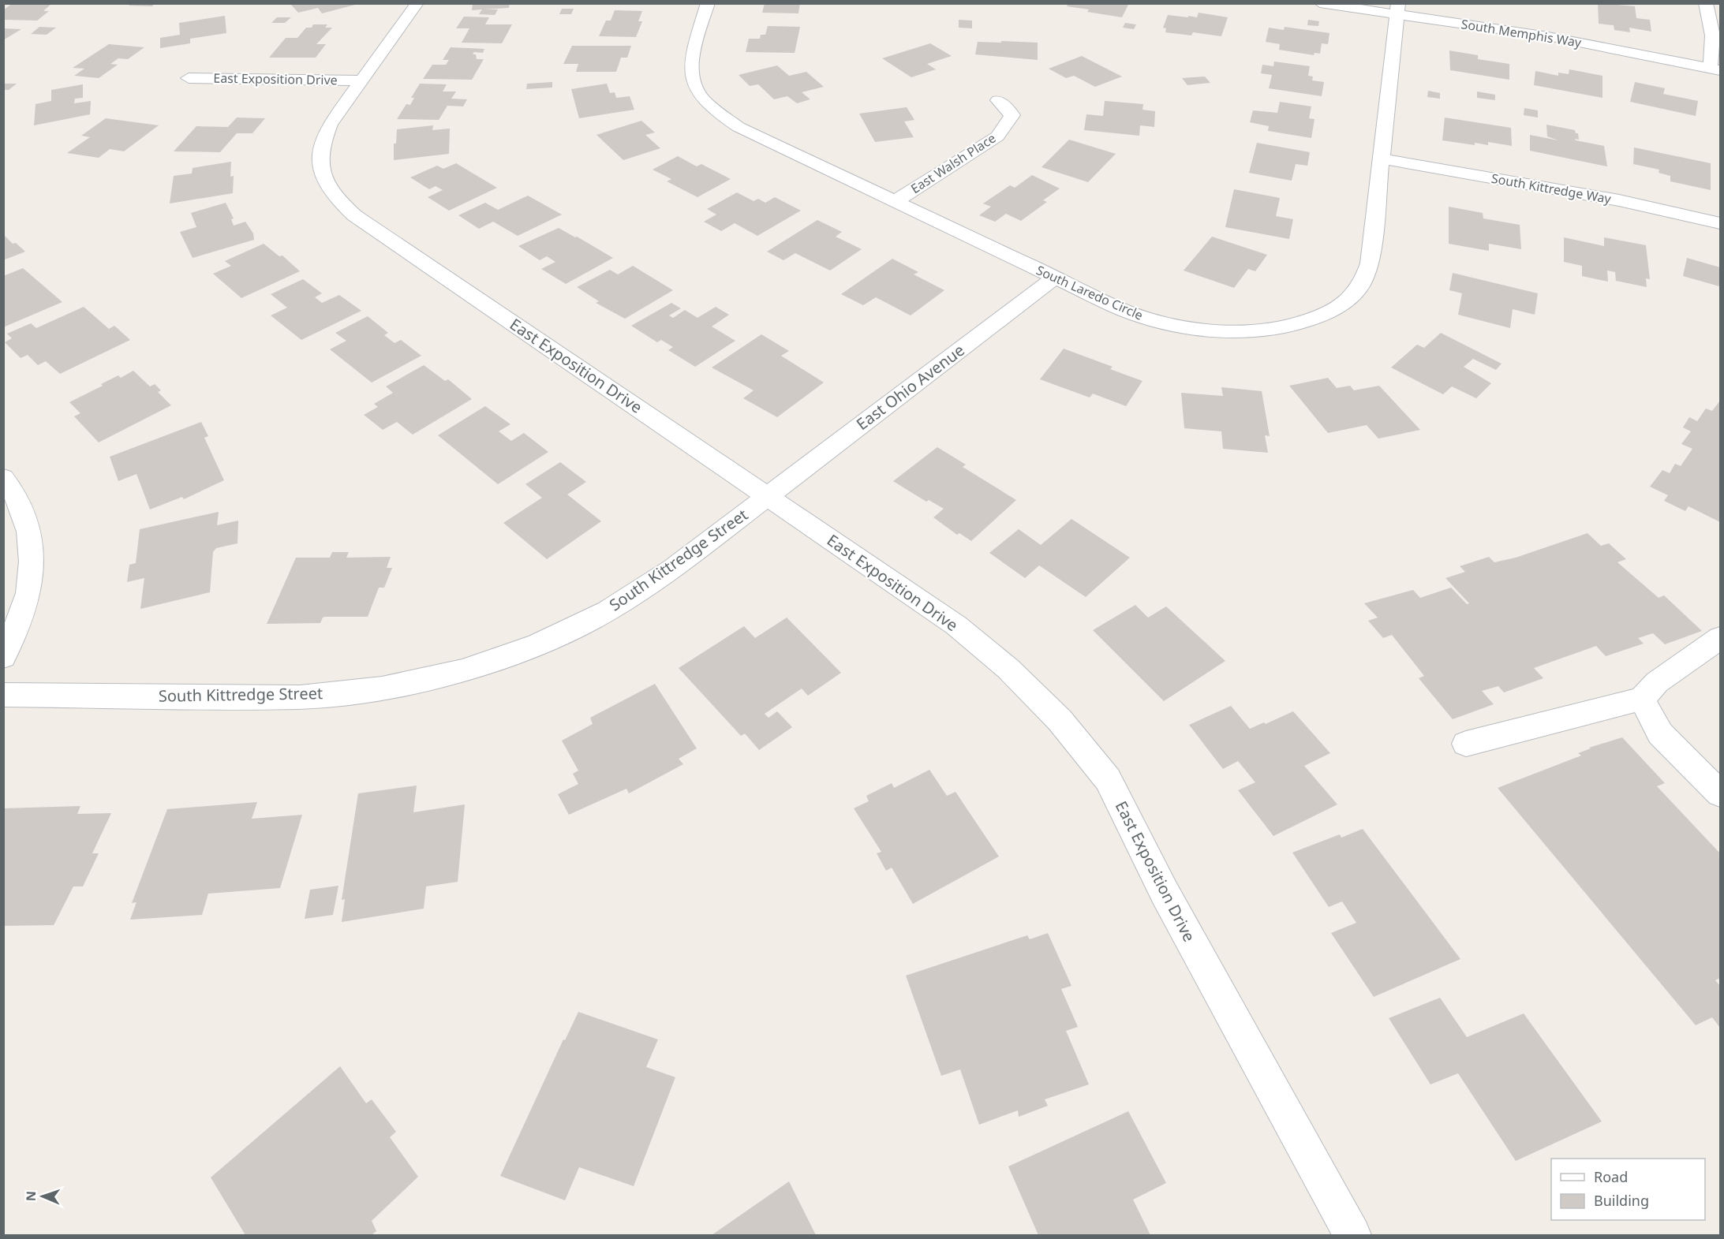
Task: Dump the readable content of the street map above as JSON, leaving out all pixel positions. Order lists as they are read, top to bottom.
{
  "streets": {
    "street": [
      "South Memphis Way",
      "East Exposition Drive",
      "East Walsh Place",
      "South Kittredge Way",
      "South Laredo Circle",
      "East Ohio Avenue",
      "South Kittredge Street"
    ]
  },
  "crossings": [
    ["South Memphis Way", "South Laredo Circle"],
    ["East Exposition Drive", "East Ohio Avenue"],
    ["East Exposition Drive", "South Kittredge Street"],
    ["East Walsh Place", "South Laredo Circle"],
    ["South Kittredge Way", "South Laredo Circle"],
    ["South Laredo Circle", "East Ohio Avenue"],
    ["East Ohio Avenue", "South Kittredge Street"]
  ],
  "legend": ["Road", "Building"],
  "north": "left"
}
